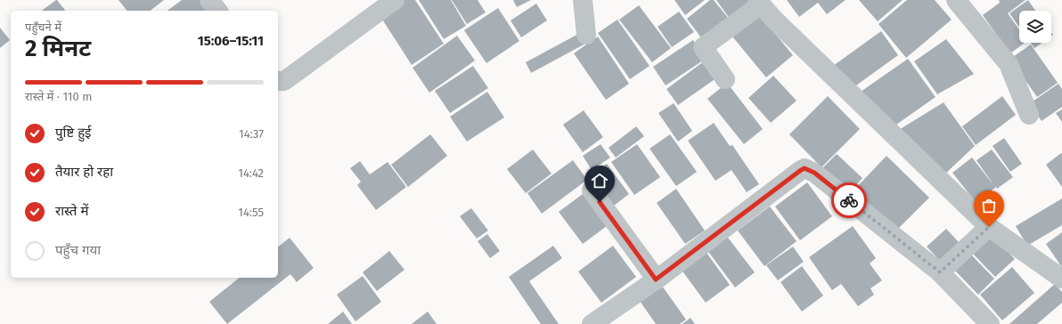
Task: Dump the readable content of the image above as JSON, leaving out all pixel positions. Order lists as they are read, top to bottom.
{
  "page": {
    "heading": ["2 मिनट", "पहुँचने में", "15:06–15:11"],
    "bar": "रास्ते में · 110 m",
    "list": [
      ["पुष्टि हुई", "14:37"],
      ["तैयार हो रहा", "14:42"],
      ["रास्ते में", "14:55"],
      "पहुँच गया"
    ]
  }
}
